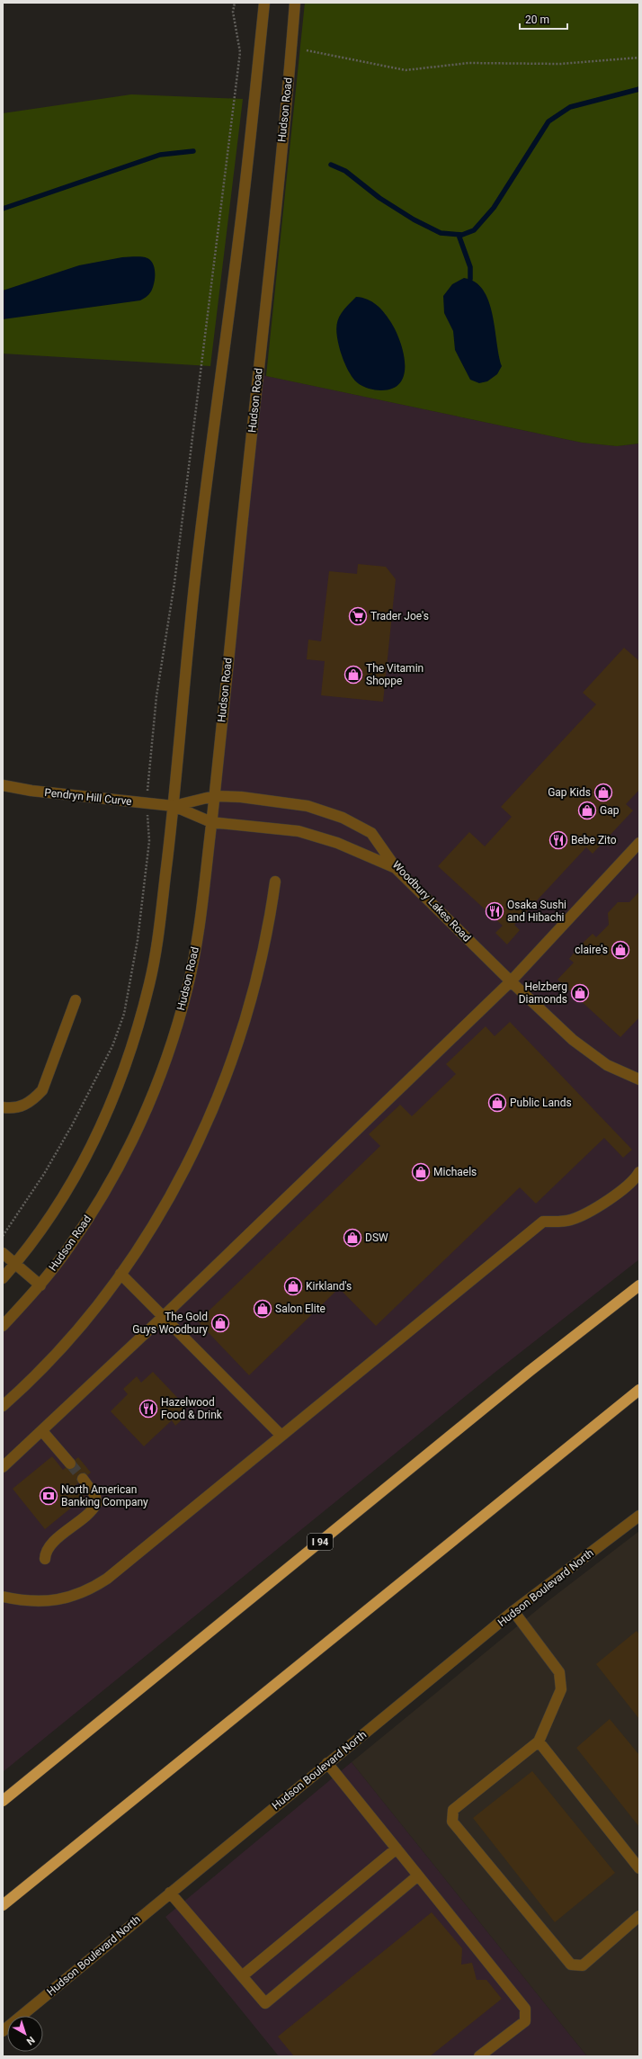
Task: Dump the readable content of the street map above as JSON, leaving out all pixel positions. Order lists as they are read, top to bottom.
{
  "streets": {
    "highway": ["I 94"],
    "street": [
      "Hudson Road",
      "Pendryn Hill Curve",
      "Woodbury Lakes Road",
      "Hudson Boulevard North"
    ]
  },
  "crossings": [
    ["Hudson Road", "Woodbury Lakes Road"],
    ["Pendryn Hill Curve", "Woodbury Lakes Road"]
  ],
  "places": {
    "supermarket": ["Trader Joe's"],
    "shop": [
      "The Vitamin Shoppe",
      "Gap Kids",
      "Gap",
      "claire's",
      "Helzberg Diamonds",
      "Public Lands",
      "Michaels",
      "DSW",
      "Kirkland's",
      "Salon Elite",
      "The Gold Guys Woodbury"
    ],
    "restaurant": ["Bebe Zito", "Osaka Sushi and Hibachi", "Hazelwood Food & Drink"],
    "bank": ["North American Banking Company"]
  },
  "scale_bar": "20 m",
  "north": "bottom right"
}
